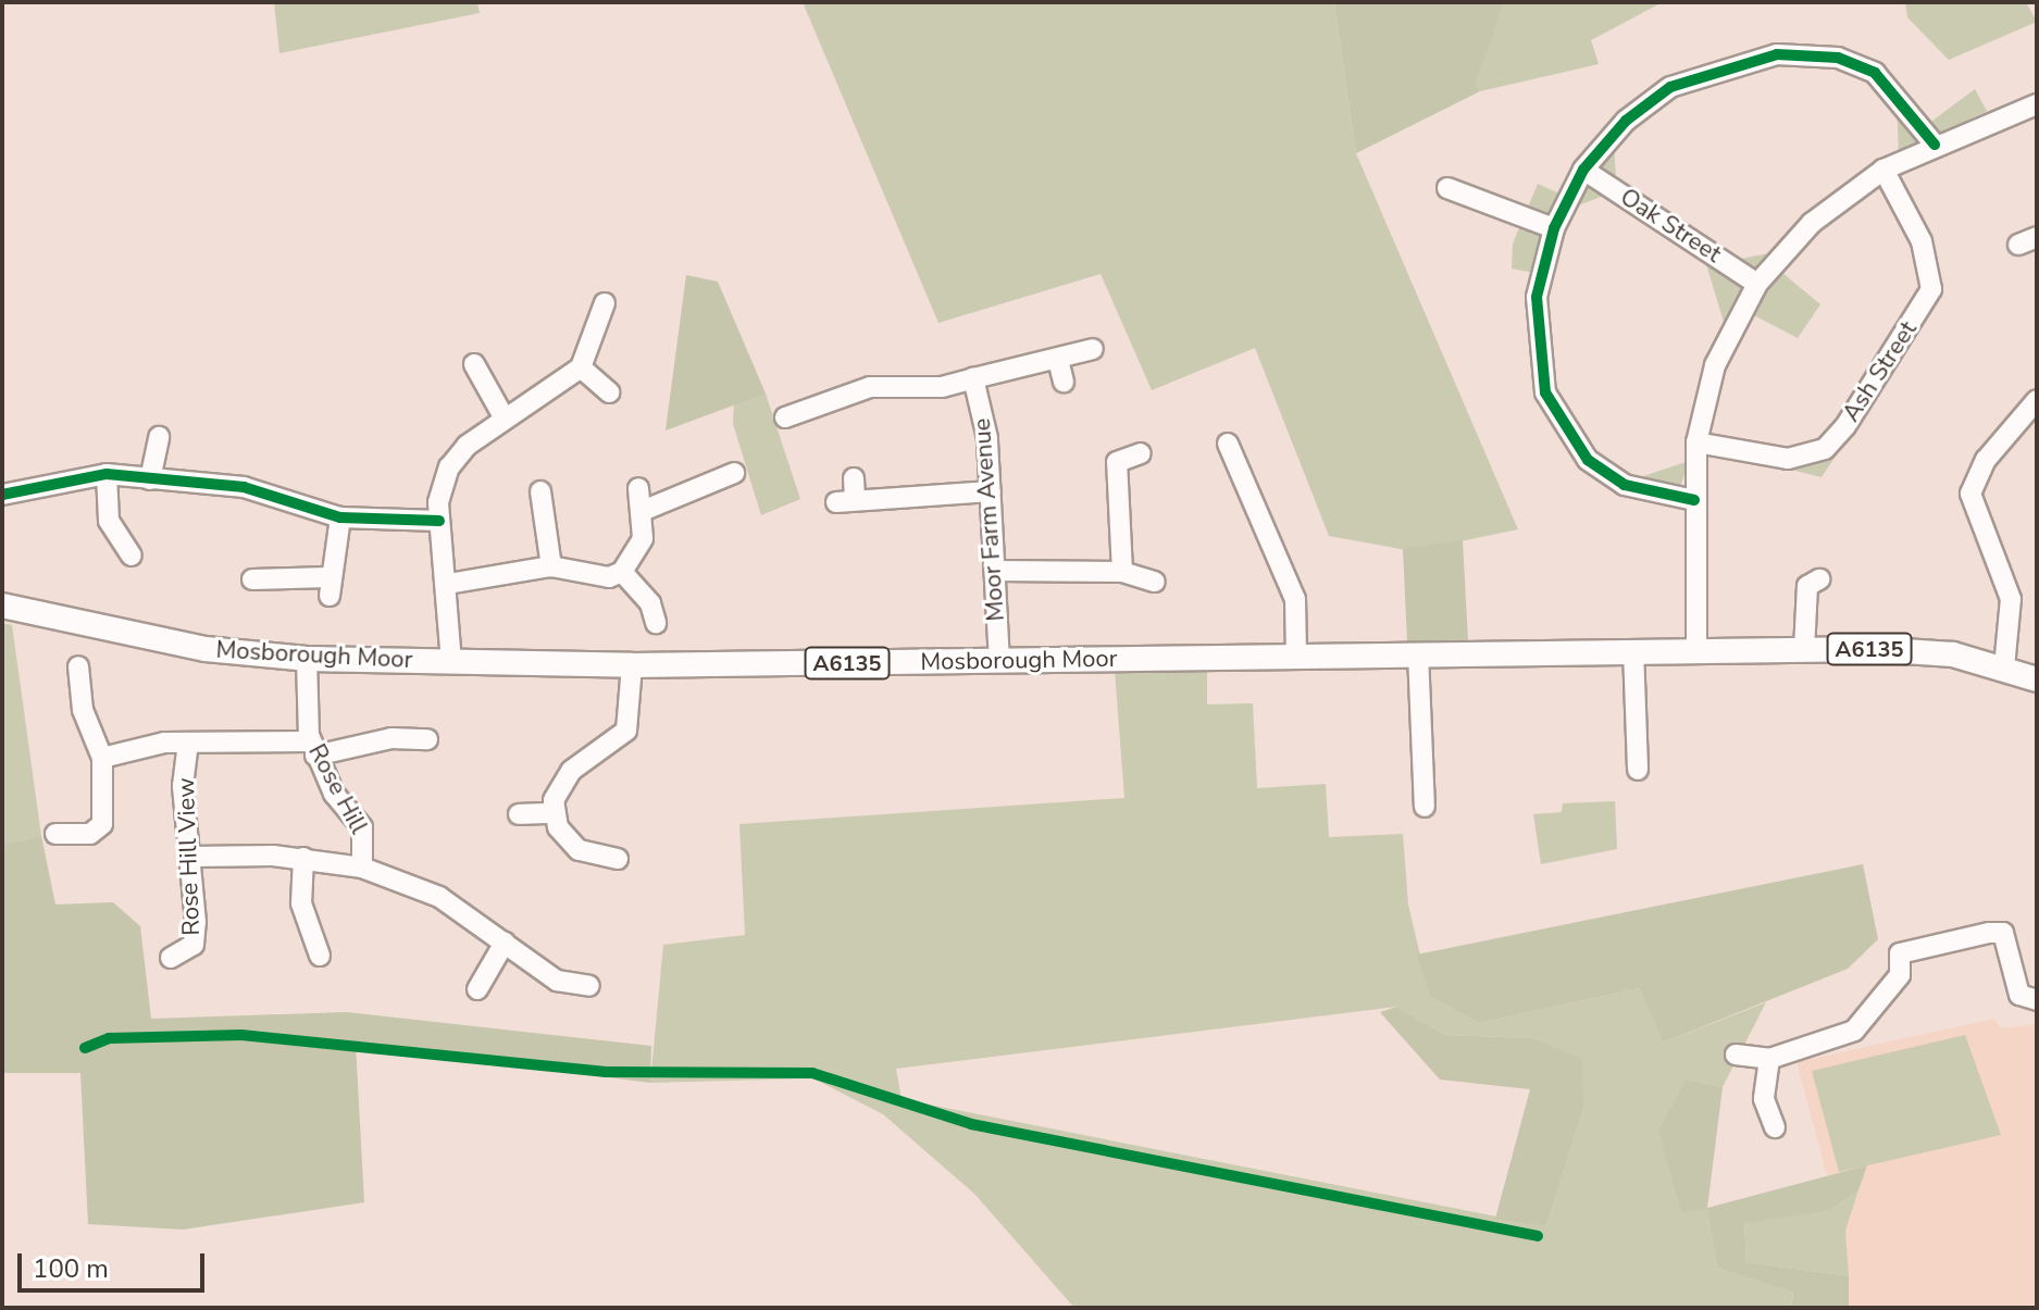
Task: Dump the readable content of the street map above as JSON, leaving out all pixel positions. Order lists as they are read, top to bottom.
{
  "streets": {
    "main road": ["A6135", "Mosborough Moor"],
    "street": [
      "Oak Street",
      "Ash Street",
      "Moor Farm Avenue",
      "Rose Hill",
      "Rose Hill View"
    ]
  },
  "crossings": [
    ["Moor Farm Avenue", "Mosborough Moor"],
    ["Mosborough Moor", "Rose Hill"]
  ],
  "scale_bar": "100 m"
}
